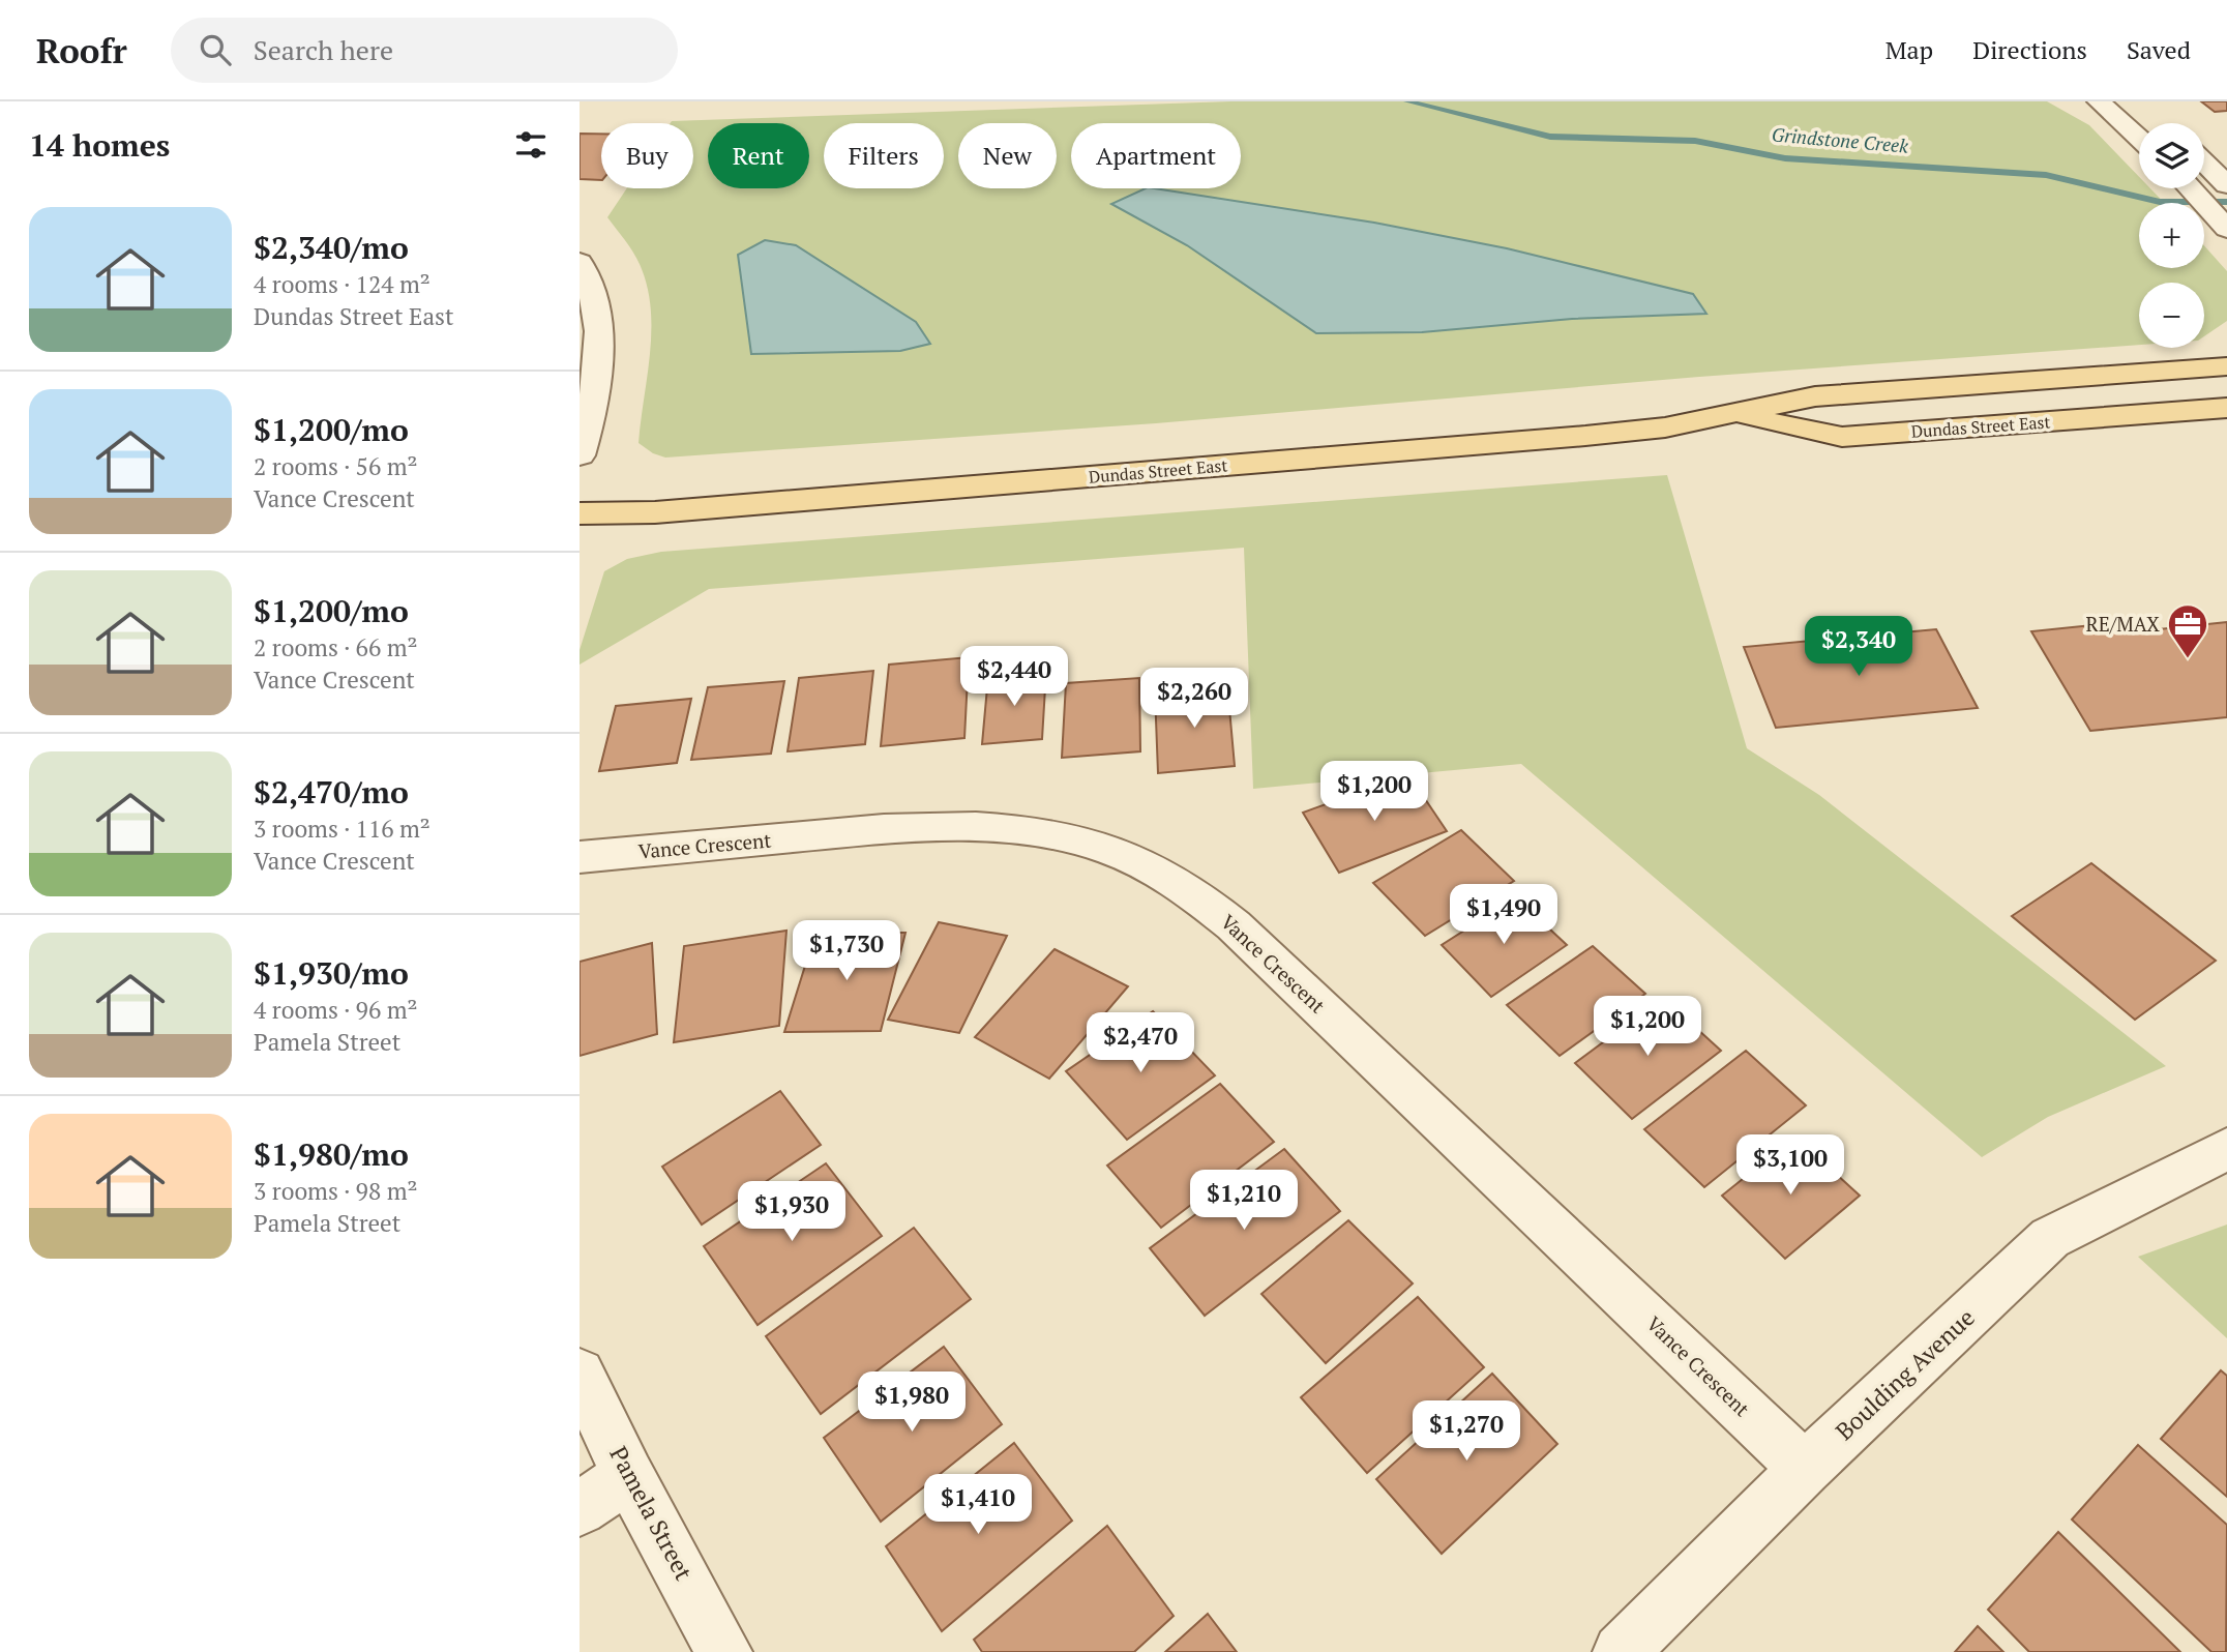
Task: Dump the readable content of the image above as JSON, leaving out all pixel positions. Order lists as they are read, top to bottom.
{
  "streets": {
    "main road": ["Dundas Street East"],
    "street": ["Vance Crescent", "Boulding Avenue", "Pamela Street"]
  },
  "crossings": [
    ["Vance Crescent", "Boulding Avenue"]
  ],
  "water": ["Grindstone Creek"],
  "places": {
    "office": ["RE/MAX"]
  },
  "page": {
    "header": "Roofr",
    "search": "Search here",
    "nav": ["Map", "Directions", "Saved"],
    "heading": "14 homes",
    "map_buttons": ["+", "−"],
    "chip": [
      "Buy",
      "Rent",
      "Filters",
      "New",
      "Apartment"
    ],
    "list": [
      {
        "name": "$2,340/mo",
        "note": "4 rooms · 124 m² · Dundas Street East"
      },
      {
        "name": "$1,200/mo",
        "note": "2 rooms · 56 m² · Vance Crescent"
      },
      {
        "name": "$1,200/mo",
        "note": "2 rooms · 66 m² · Vance Crescent"
      },
      {
        "name": "$2,470/mo",
        "note": "3 rooms · 116 m² · Vance Crescent"
      },
      {
        "name": "$1,930/mo",
        "note": "4 rooms · 96 m² · Pamela Street"
      },
      {
        "name": "$1,980/mo",
        "note": "3 rooms · 98 m² · Pamela Street"
      }
    ],
    "price": [
      "$2,340",
      "$2,440",
      "$2,260",
      "$1,200",
      "$1,490",
      "$1,730",
      "$1,200",
      "$2,470",
      "$3,100",
      "$1,210",
      "$1,930",
      "$1,980",
      "$1,270",
      "$1,410"
    ]
  }
}
